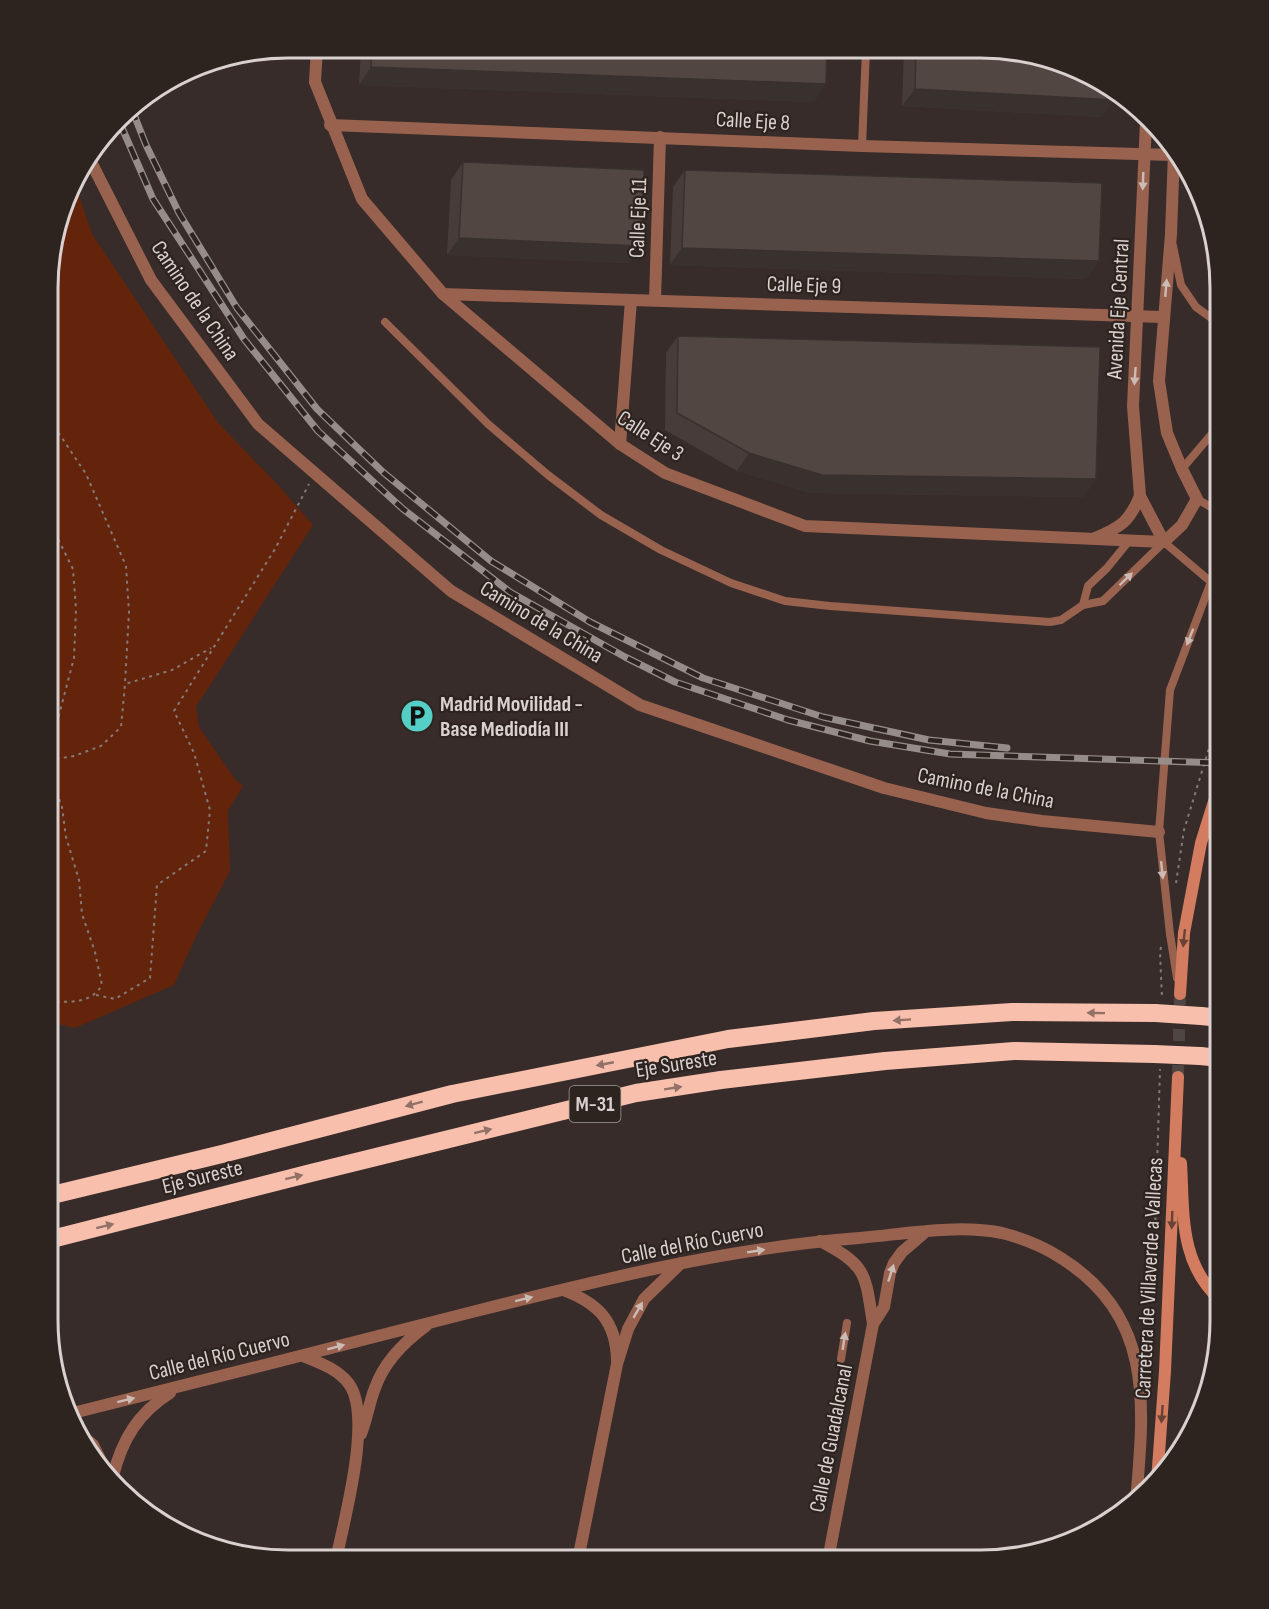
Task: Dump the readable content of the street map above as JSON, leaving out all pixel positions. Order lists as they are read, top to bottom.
{
  "streets": {
    "highway": ["Eje Sureste", "M-31"],
    "main road": ["Carretera de Villaverde a Vallecas"],
    "street": [
      "Calle Eje 8",
      "Calle Eje 11",
      "Calle Eje 9",
      "Camino de la China",
      "Avenida Eje Central",
      "Calle Eje 3",
      "Calle del Río Cuervo",
      "Calle de Guadalcanal"
    ]
  },
  "crossings": [
    ["Calle Eje 8", "Calle Eje 11"],
    ["Calle Eje 8", "Avenida Eje Central"],
    ["Calle Eje 8", "Calle Eje 3"],
    ["Calle Eje 11", "Calle Eje 9"],
    ["Calle Eje 9", "Avenida Eje Central"],
    ["Calle Eje 9", "Calle Eje 3"],
    ["Avenida Eje Central", "Calle Eje 3"],
    ["Calle del Río Cuervo", "Calle de Guadalcanal"]
  ],
  "one_way": ["Calle del Río Cuervo"],
  "places": {
    "parking": ["Madrid Movilidad - Base Mediodía III"]
  }
}
